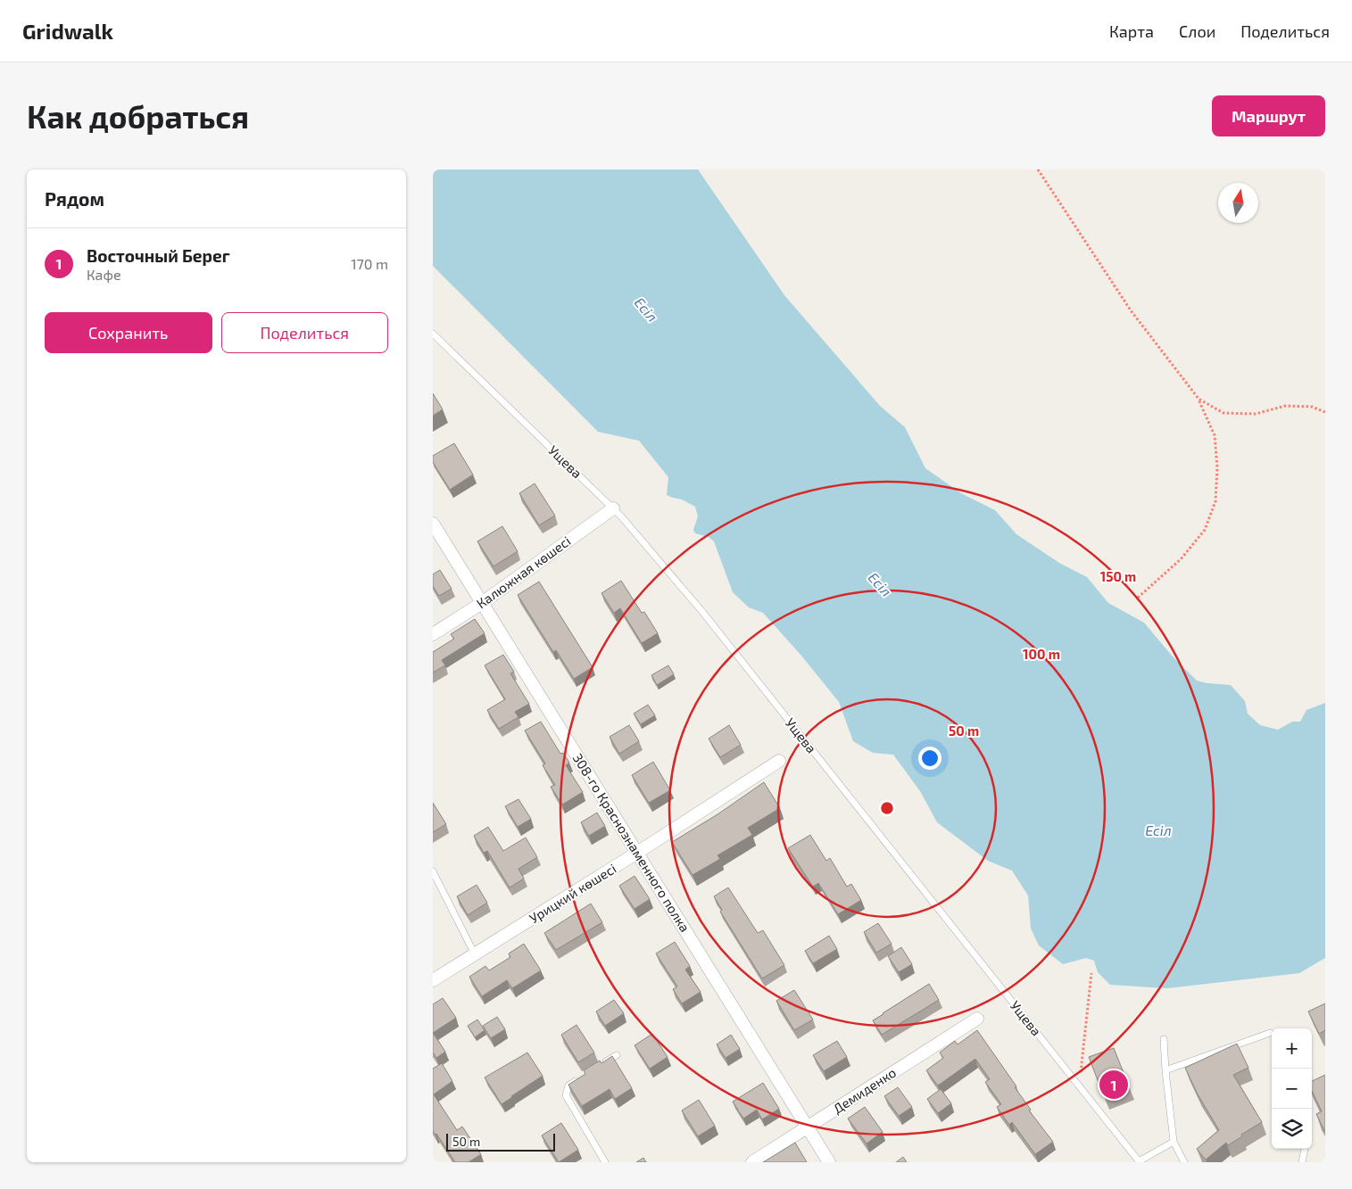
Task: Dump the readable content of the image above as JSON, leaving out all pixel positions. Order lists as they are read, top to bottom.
{
  "streets": {
    "street": [
      "Калюжная көшесі",
      "308-го Краснознаменного полка",
      "Урицкий көшесі",
      "Демиденко"
    ],
    "lane": ["Ущева"]
  },
  "crossings": [
    ["Ущева", "Калюжная көшесі"],
    ["Калюжная көшесі", "308-го Краснознаменного полка"],
    ["308-го Краснознаменного полка", "Урицкий көшесі"],
    ["308-го Краснознаменного полка", "Демиденко"]
  ],
  "water": ["Есіл"],
  "scale_bar": "50 m",
  "north": "top",
  "page": {
    "header": "Gridwalk",
    "nav": ["Карта", "Слои", "Поделиться"],
    "buttons": [
      "Маршрут",
      ["Сохранить", "Поделиться"]
    ],
    "title": "Как добраться",
    "heading": "Рядом",
    "list": [
      {
        "mark": "1",
        "name": "Восточный Берег",
        "note": "Кафе",
        "value": "170 m"
      }
    ],
    "map_buttons": ["+", "−"],
    "pins": "1",
    "scale": "50 m"
  },
  "rings": ["150 m", "100 m", "50 m"]
}
